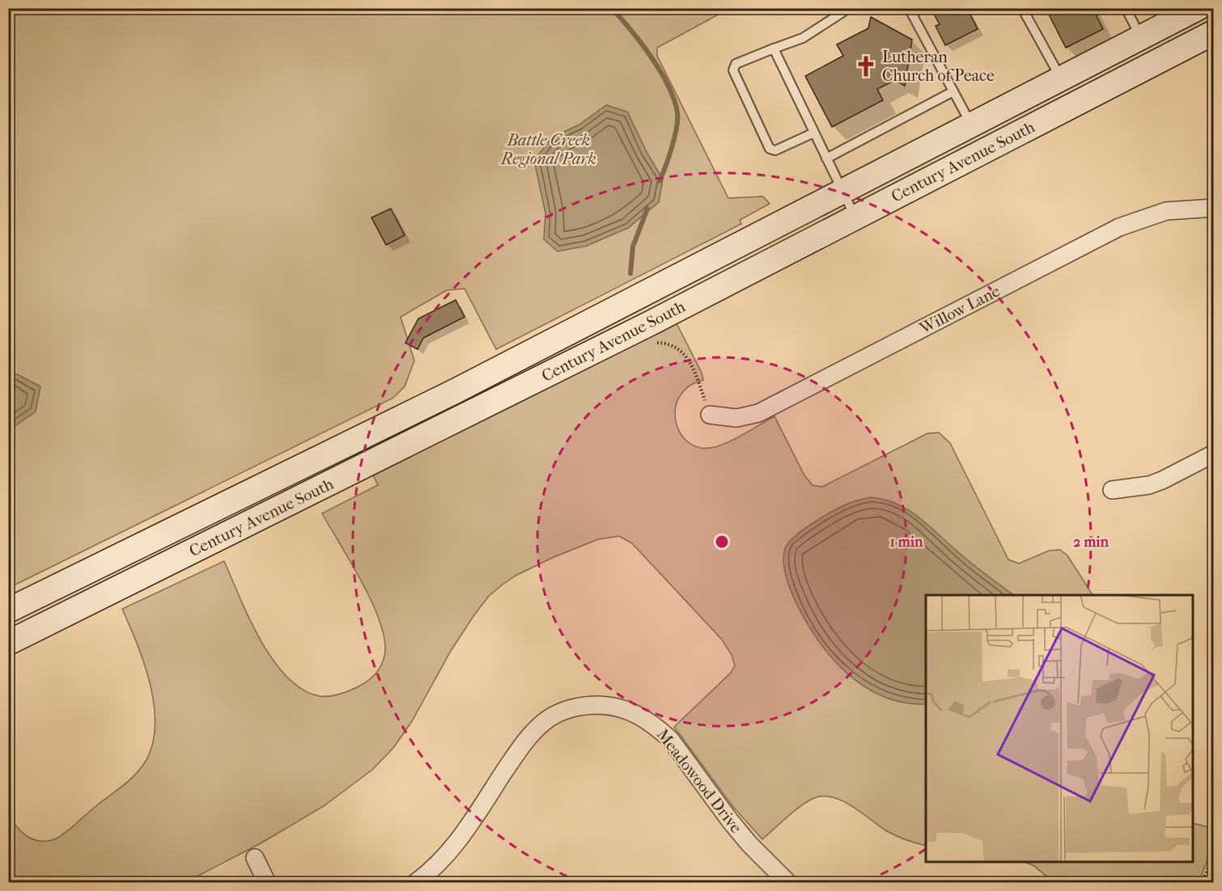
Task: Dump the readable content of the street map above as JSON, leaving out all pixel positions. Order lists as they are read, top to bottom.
{
  "streets": {
    "main road": ["Century Avenue South"],
    "street": ["Willow Lane", "Meadowood Drive"]
  },
  "parks": ["Battle Creek Regional Park"],
  "places": {
    "church": ["Lutheran Church of Peace"]
  },
  "rings": ["1 min", "2 min"]
}
